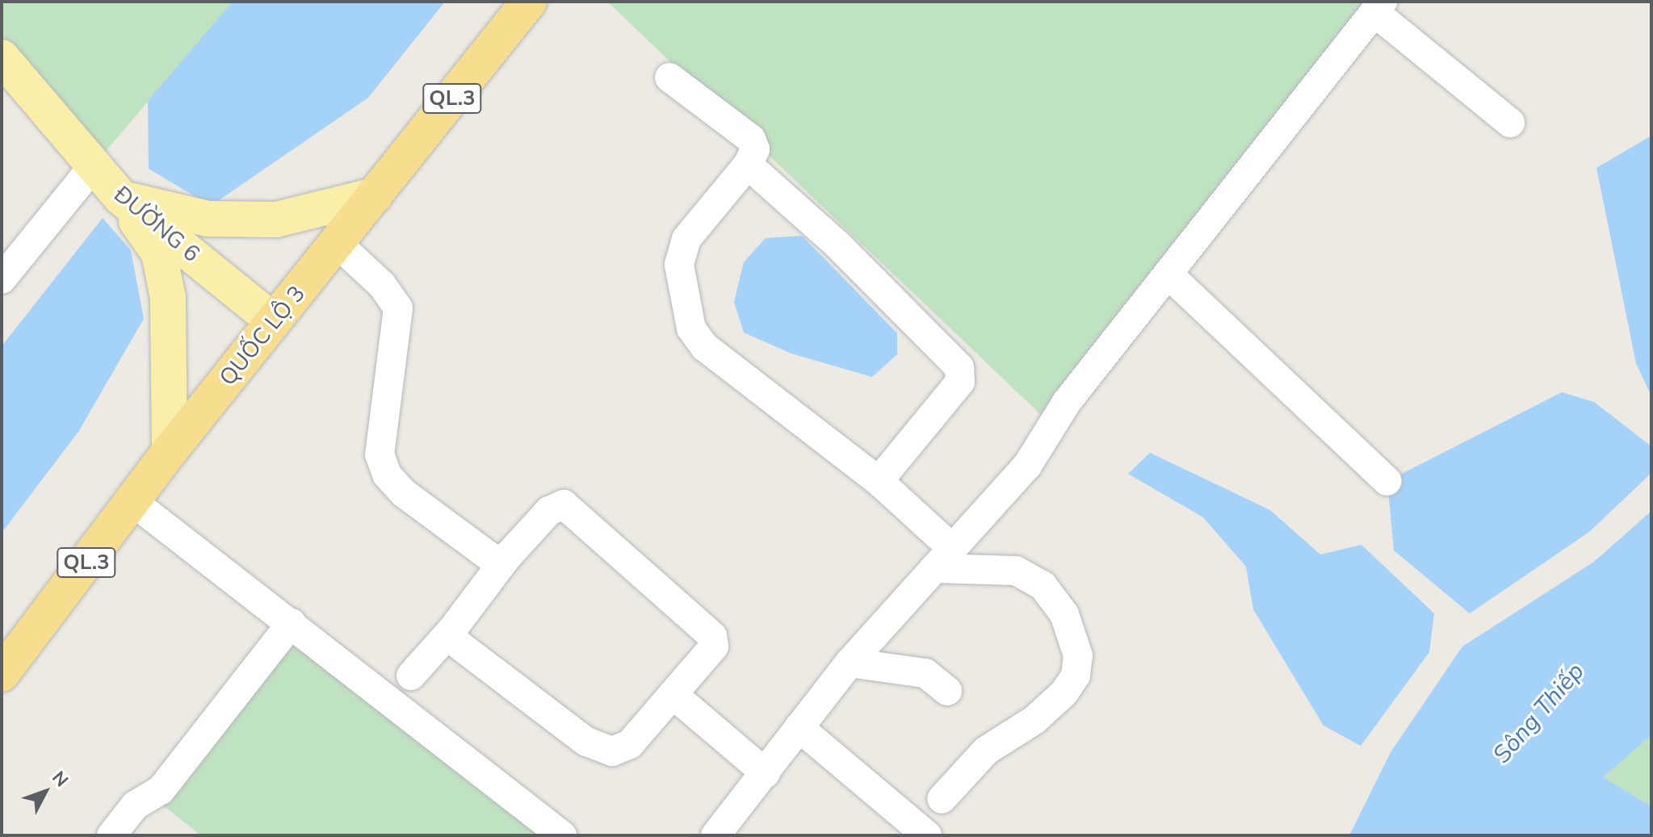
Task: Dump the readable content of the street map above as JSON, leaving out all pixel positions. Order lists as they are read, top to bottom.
{
  "streets": {
    "highway": ["QL.3", "QUỐC LỘ 3"],
    "main road": ["ĐƯỜNG 6"]
  },
  "crossings": [
    ["ĐƯỜNG 6", "QUỐC LỘ 3"]
  ],
  "water": ["Sông Thiếp"],
  "north": "top right"
}
